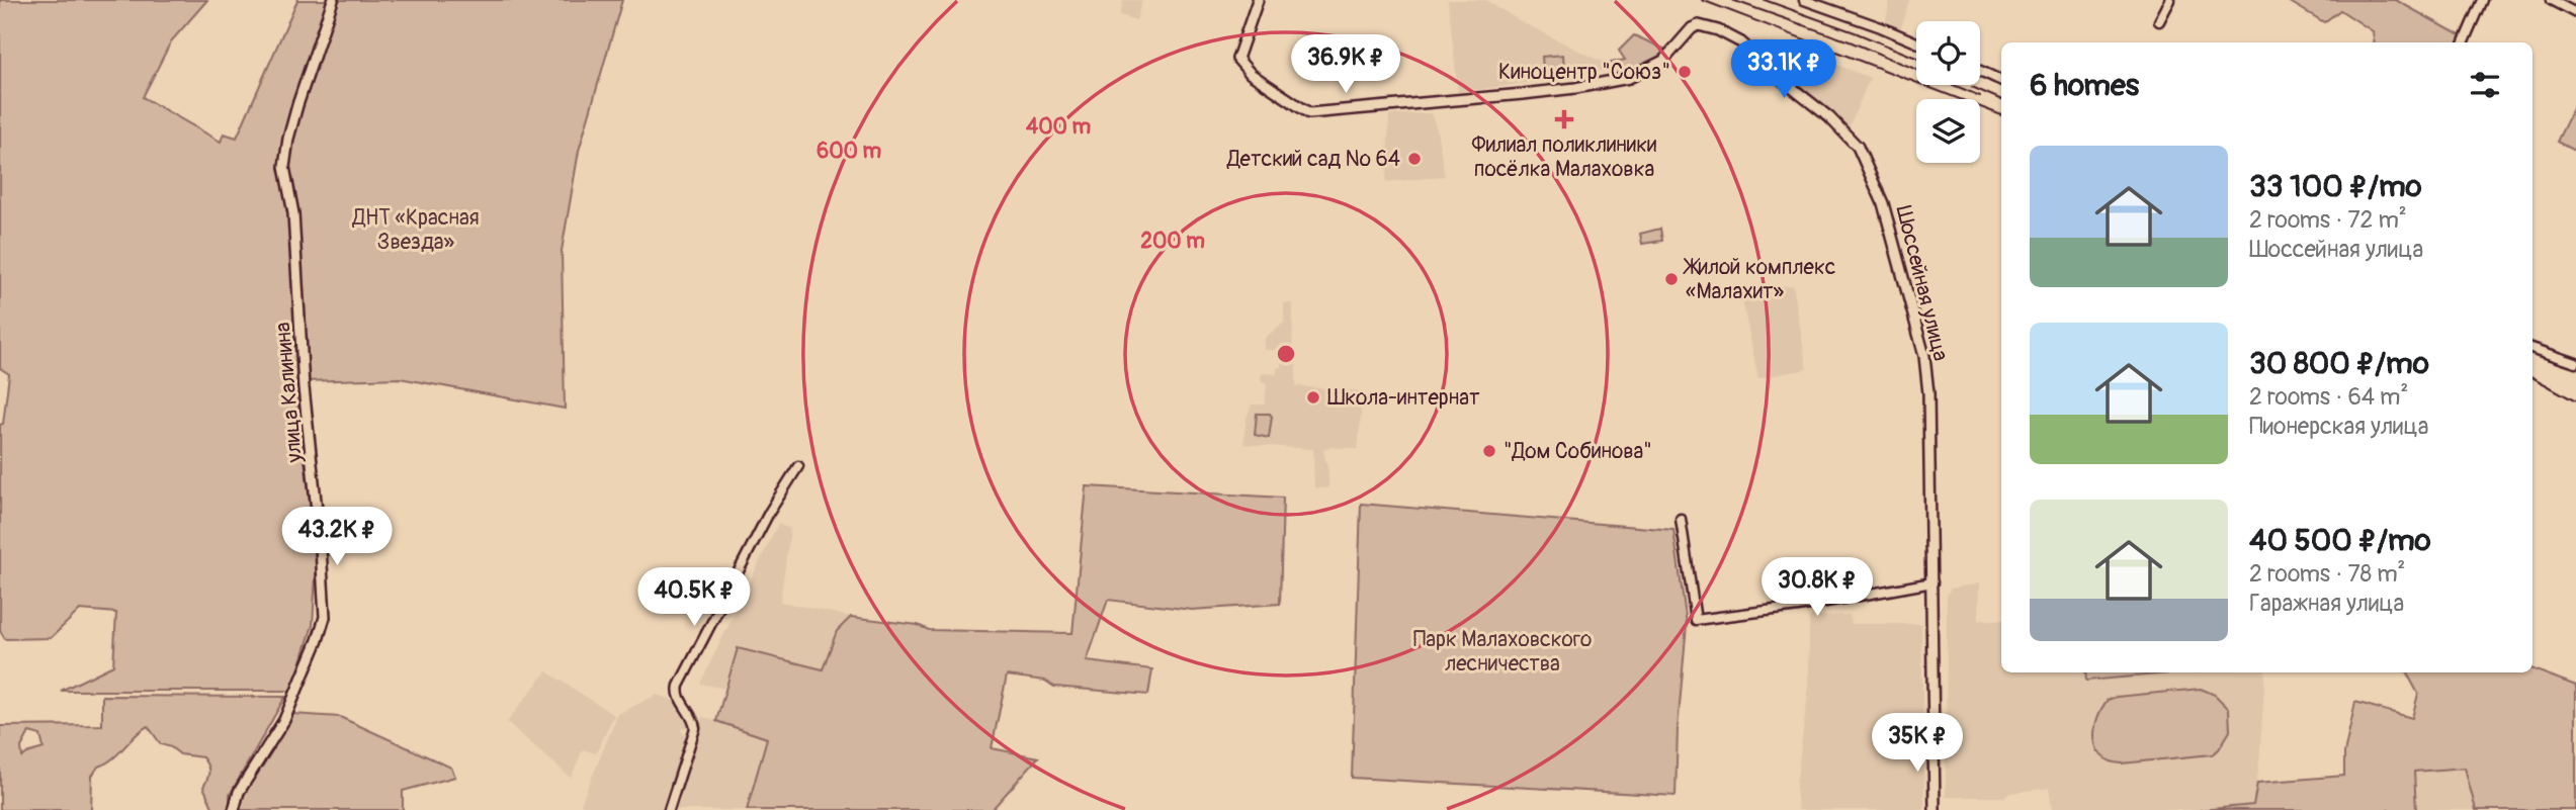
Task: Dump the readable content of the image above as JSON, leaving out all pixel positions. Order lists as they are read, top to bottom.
{
  "streets": {
    "main road": ["Шоссейная улица", "улица Калинина"]
  },
  "parks": ["ДНТ «Красная Звезда»", "Парк Малаховского лесничества"],
  "places": {
    "other": [
      "Киноцентр \"Союз\"",
      "Детский сад № 64",
      "Жилой комплекс «Малахит»",
      "Школа-интернат",
      "\"Дом Собинова\""
    ],
    "health": ["Филиал поликлиники посёлка Малаховка"]
  },
  "page": {
    "price": [
      "36.9K ₽",
      "33.1K ₽",
      "43.2K ₽",
      "30.8K ₽",
      "40.5K ₽",
      "35K ₽"
    ],
    "heading": "6 homes",
    "list": [
      {
        "name": "33 100 ₽/mo",
        "note": "2 rooms · 72 m² · Шоссейная улица"
      },
      {
        "name": "30 800 ₽/mo",
        "note": "2 rooms · 64 m² · Пионерская улица"
      },
      {
        "name": "40 500 ₽/mo",
        "note": "2 rooms · 78 m² · Гаражная улица"
      }
    ]
  },
  "rings": ["400 m", "600 m", "200 m"]
}
